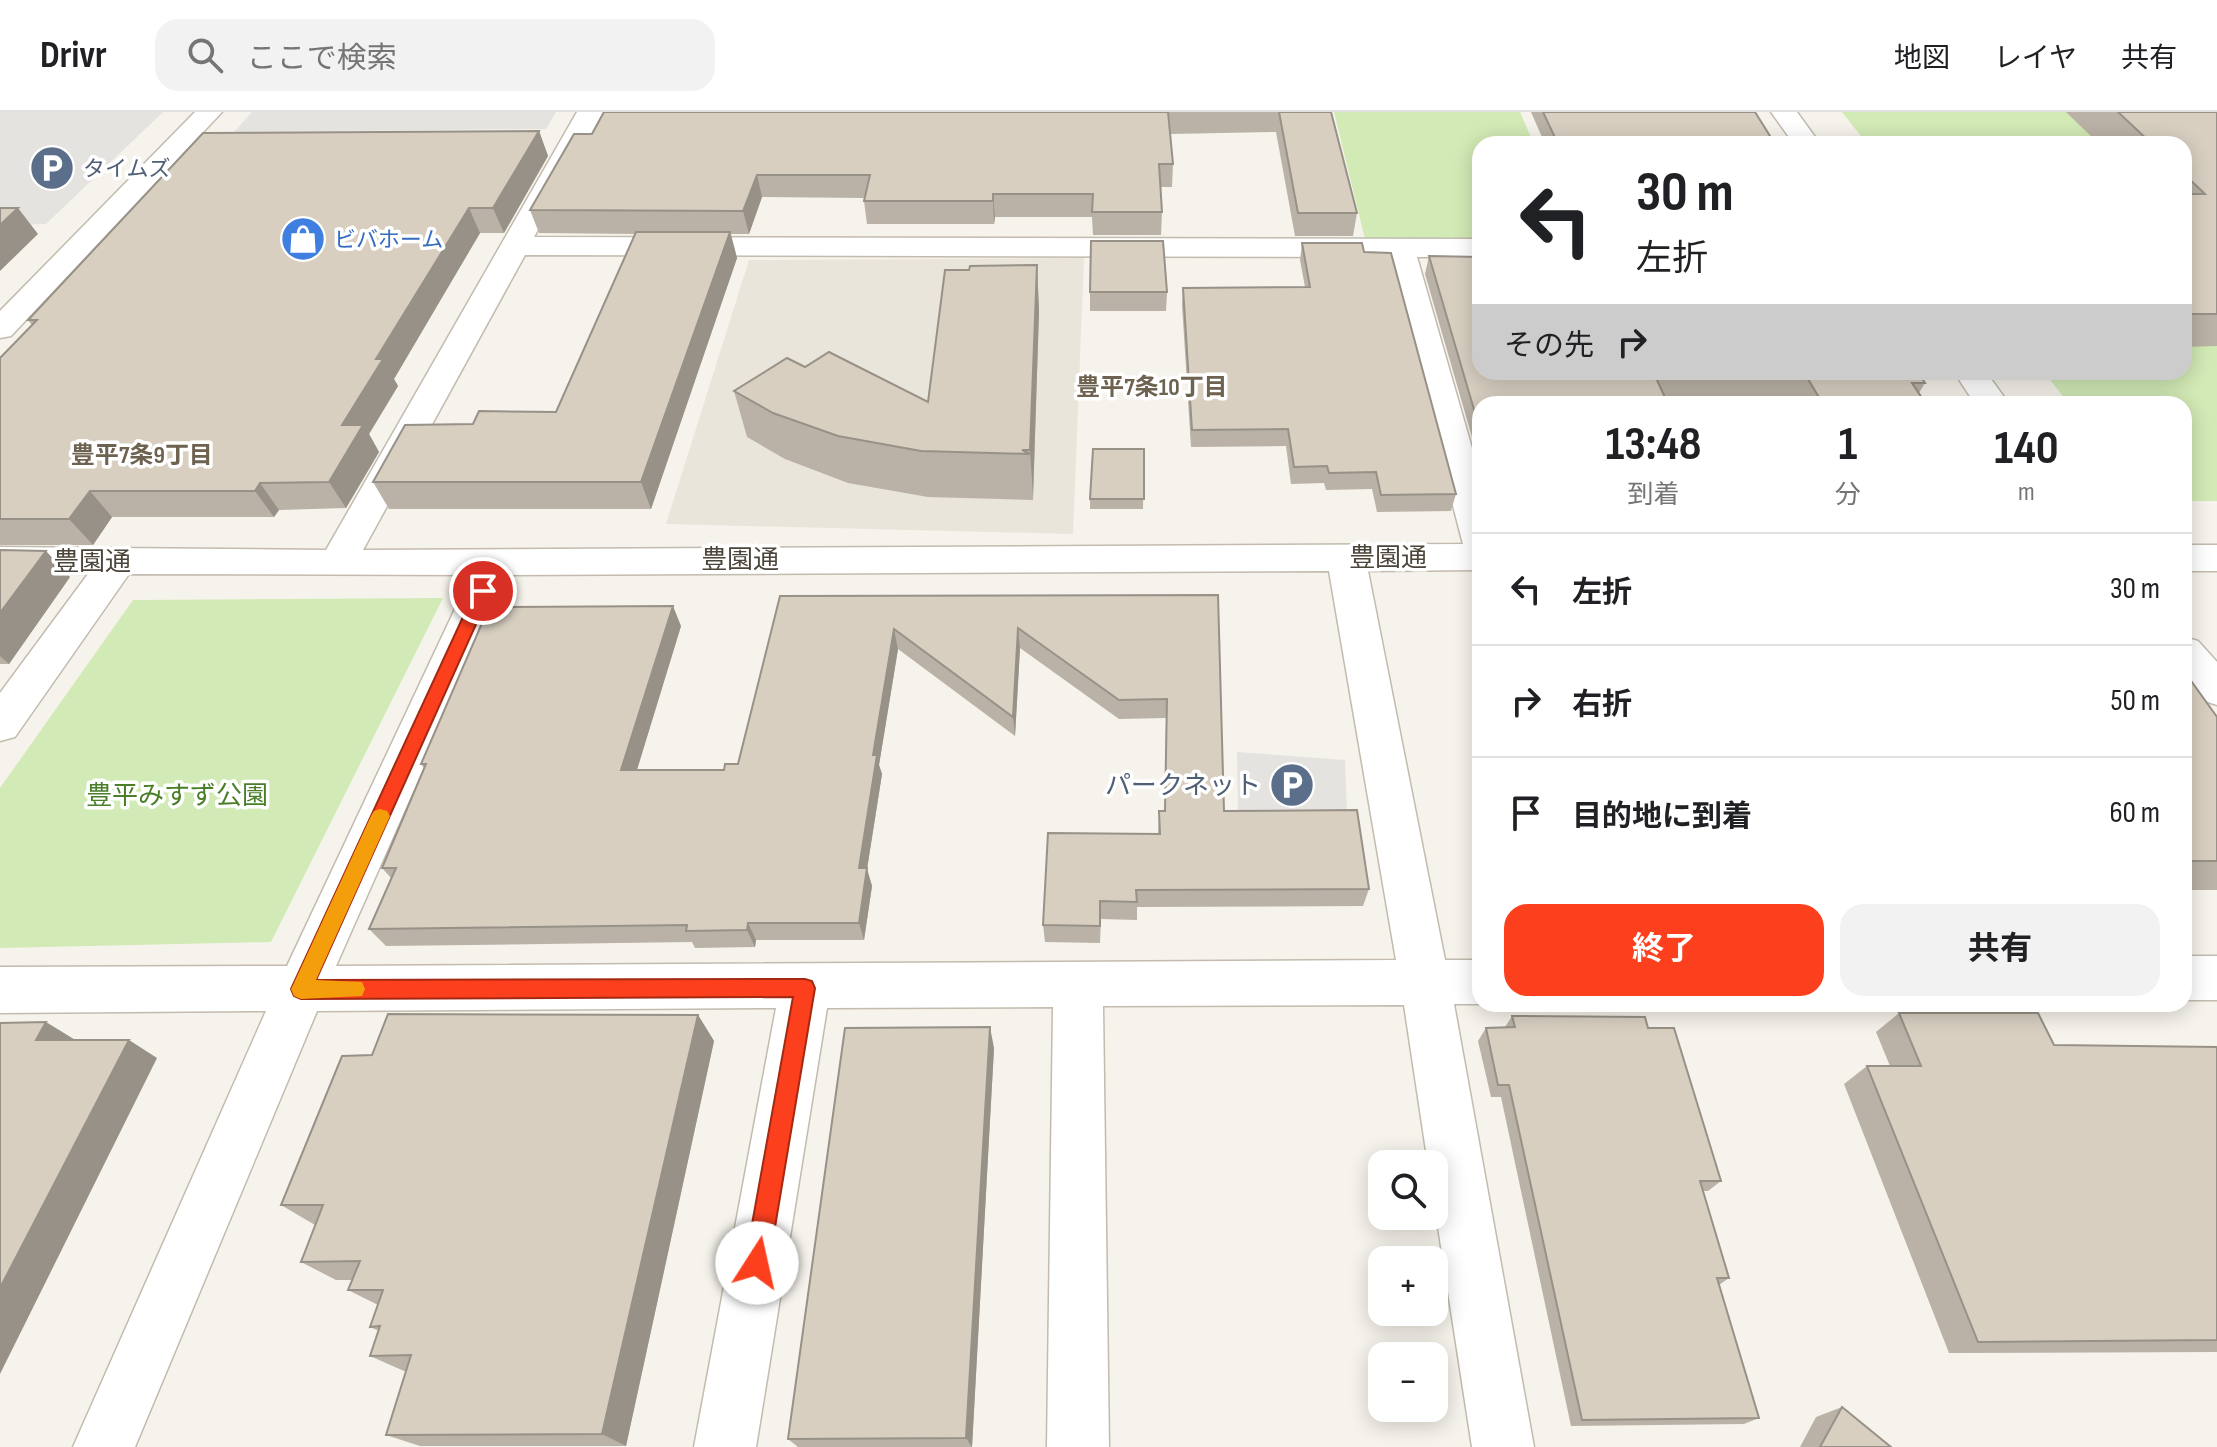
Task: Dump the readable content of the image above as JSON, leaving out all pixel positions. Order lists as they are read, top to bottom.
{
  "streets": {
    "street": ["豊園通"]
  },
  "districts": ["豊平7条10丁目", "豊平7条9丁目"],
  "parks": ["豊平みすず公園"],
  "places": {
    "parking": ["タイムズ", "パークネット"],
    "shop": ["ビバホーム"]
  },
  "page": {
    "header": "Drivr",
    "search": "ここで検索",
    "nav": ["地図", "レイヤ", "共有"],
    "turn": ["30 m", "左折"],
    "then": "その先",
    "eta": [
      "13:48",
      "到着",
      "1",
      "分",
      "140",
      "m"
    ],
    "list": [
      {
        "name": "左折",
        "value": "30 m"
      },
      {
        "name": "右折",
        "value": "50 m"
      },
      {
        "name": "目的地に到着",
        "value": "60 m"
      }
    ],
    "buttons": ["終了", "共有"],
    "map_buttons": ["+", "−"]
  }
}
